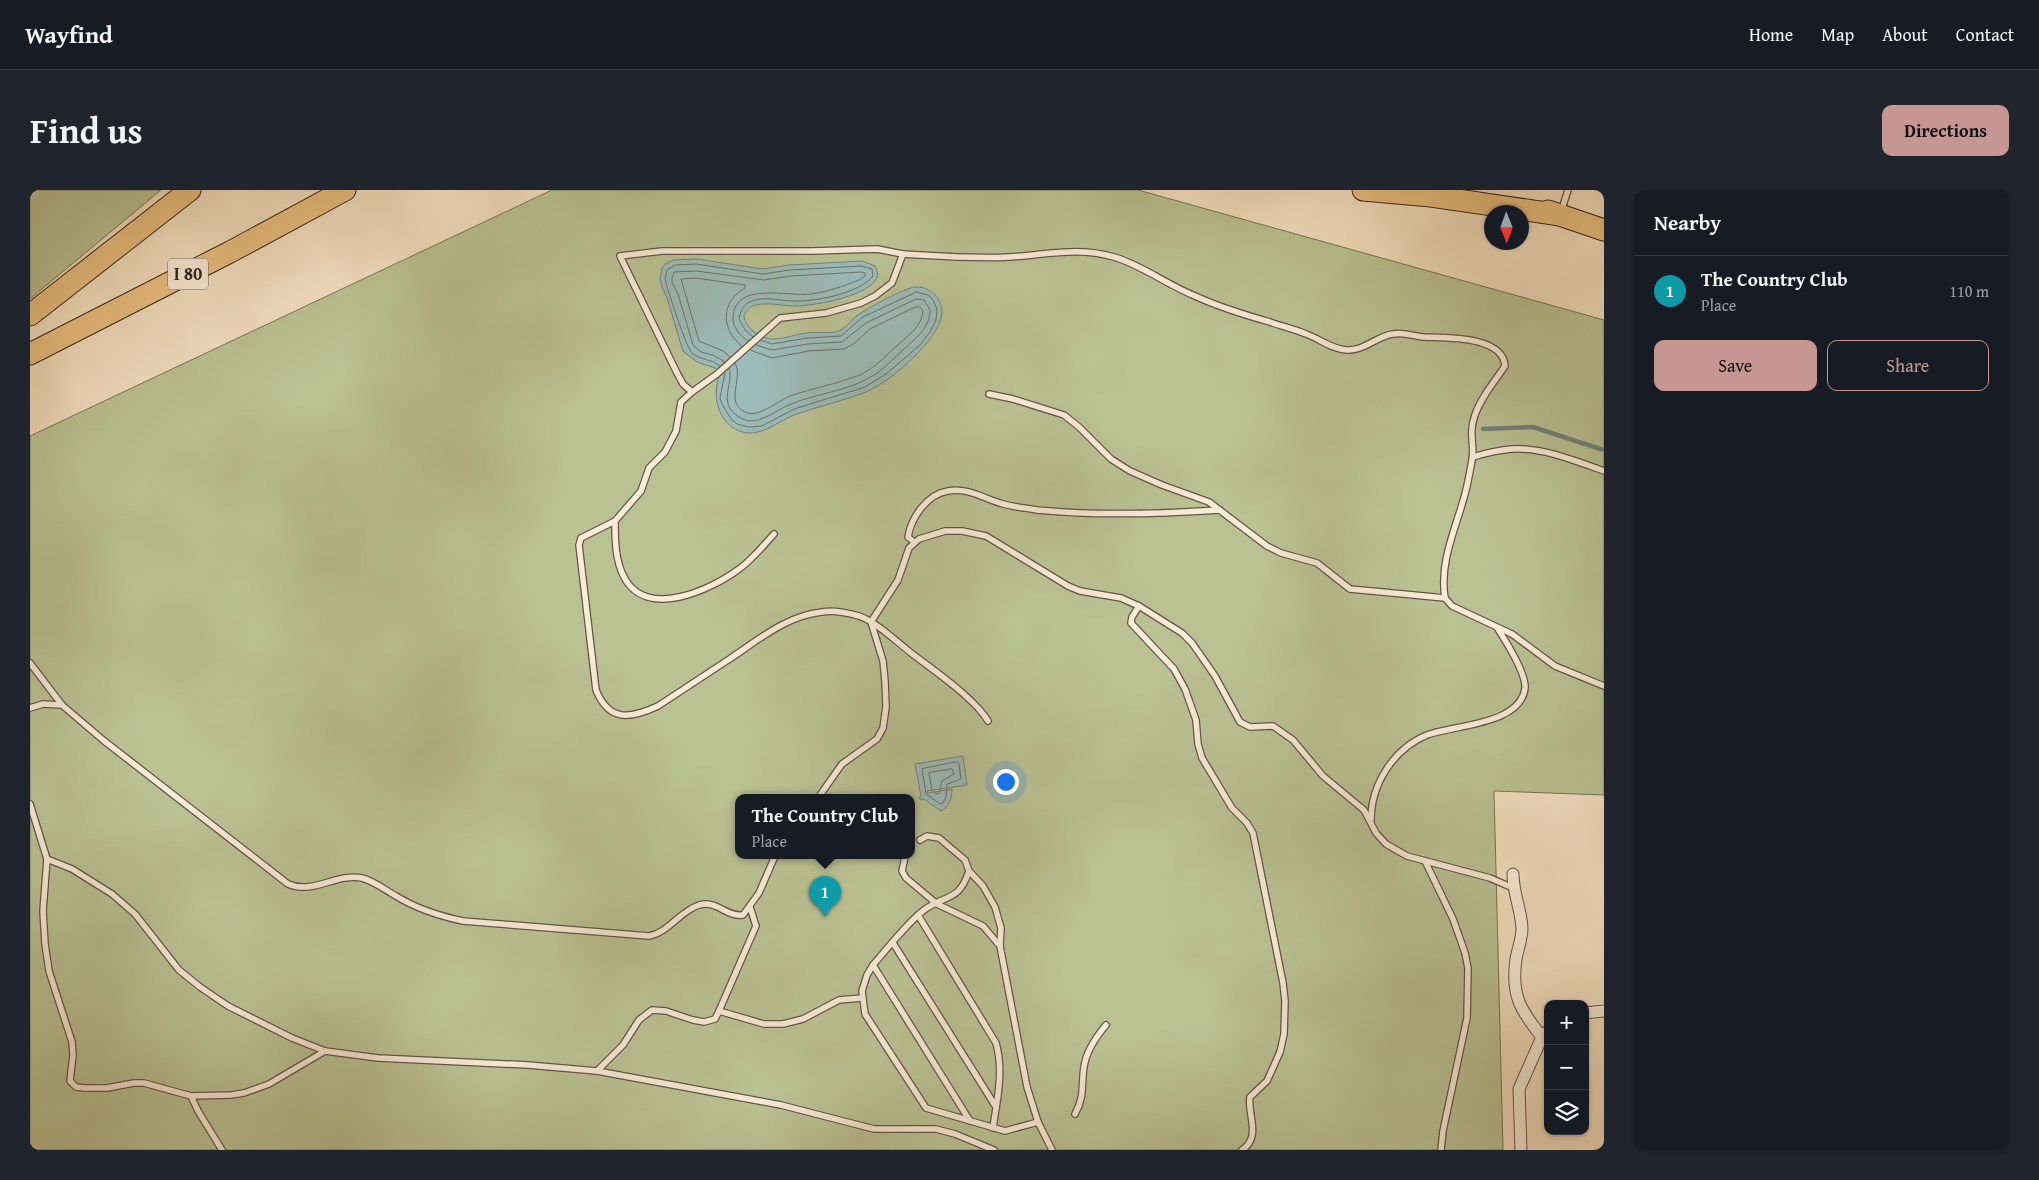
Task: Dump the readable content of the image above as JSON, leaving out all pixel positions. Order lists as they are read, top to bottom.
{
  "streets": {
    "highway": ["I 80"]
  },
  "north": "bottom",
  "page": {
    "header": "Wayfind",
    "nav": [
      "Home",
      "Map",
      "About",
      "Contact"
    ],
    "title": "Find us",
    "buttons": [
      "Directions",
      ["Save", "Share"]
    ],
    "heading": "Nearby",
    "list": [
      {
        "mark": "1",
        "name": "The Country Club",
        "note": "Place",
        "value": "110 m"
      }
    ],
    "popup": ["The Country Club", "Place"],
    "pins": "1",
    "map_buttons": ["+", "−"]
  }
}
